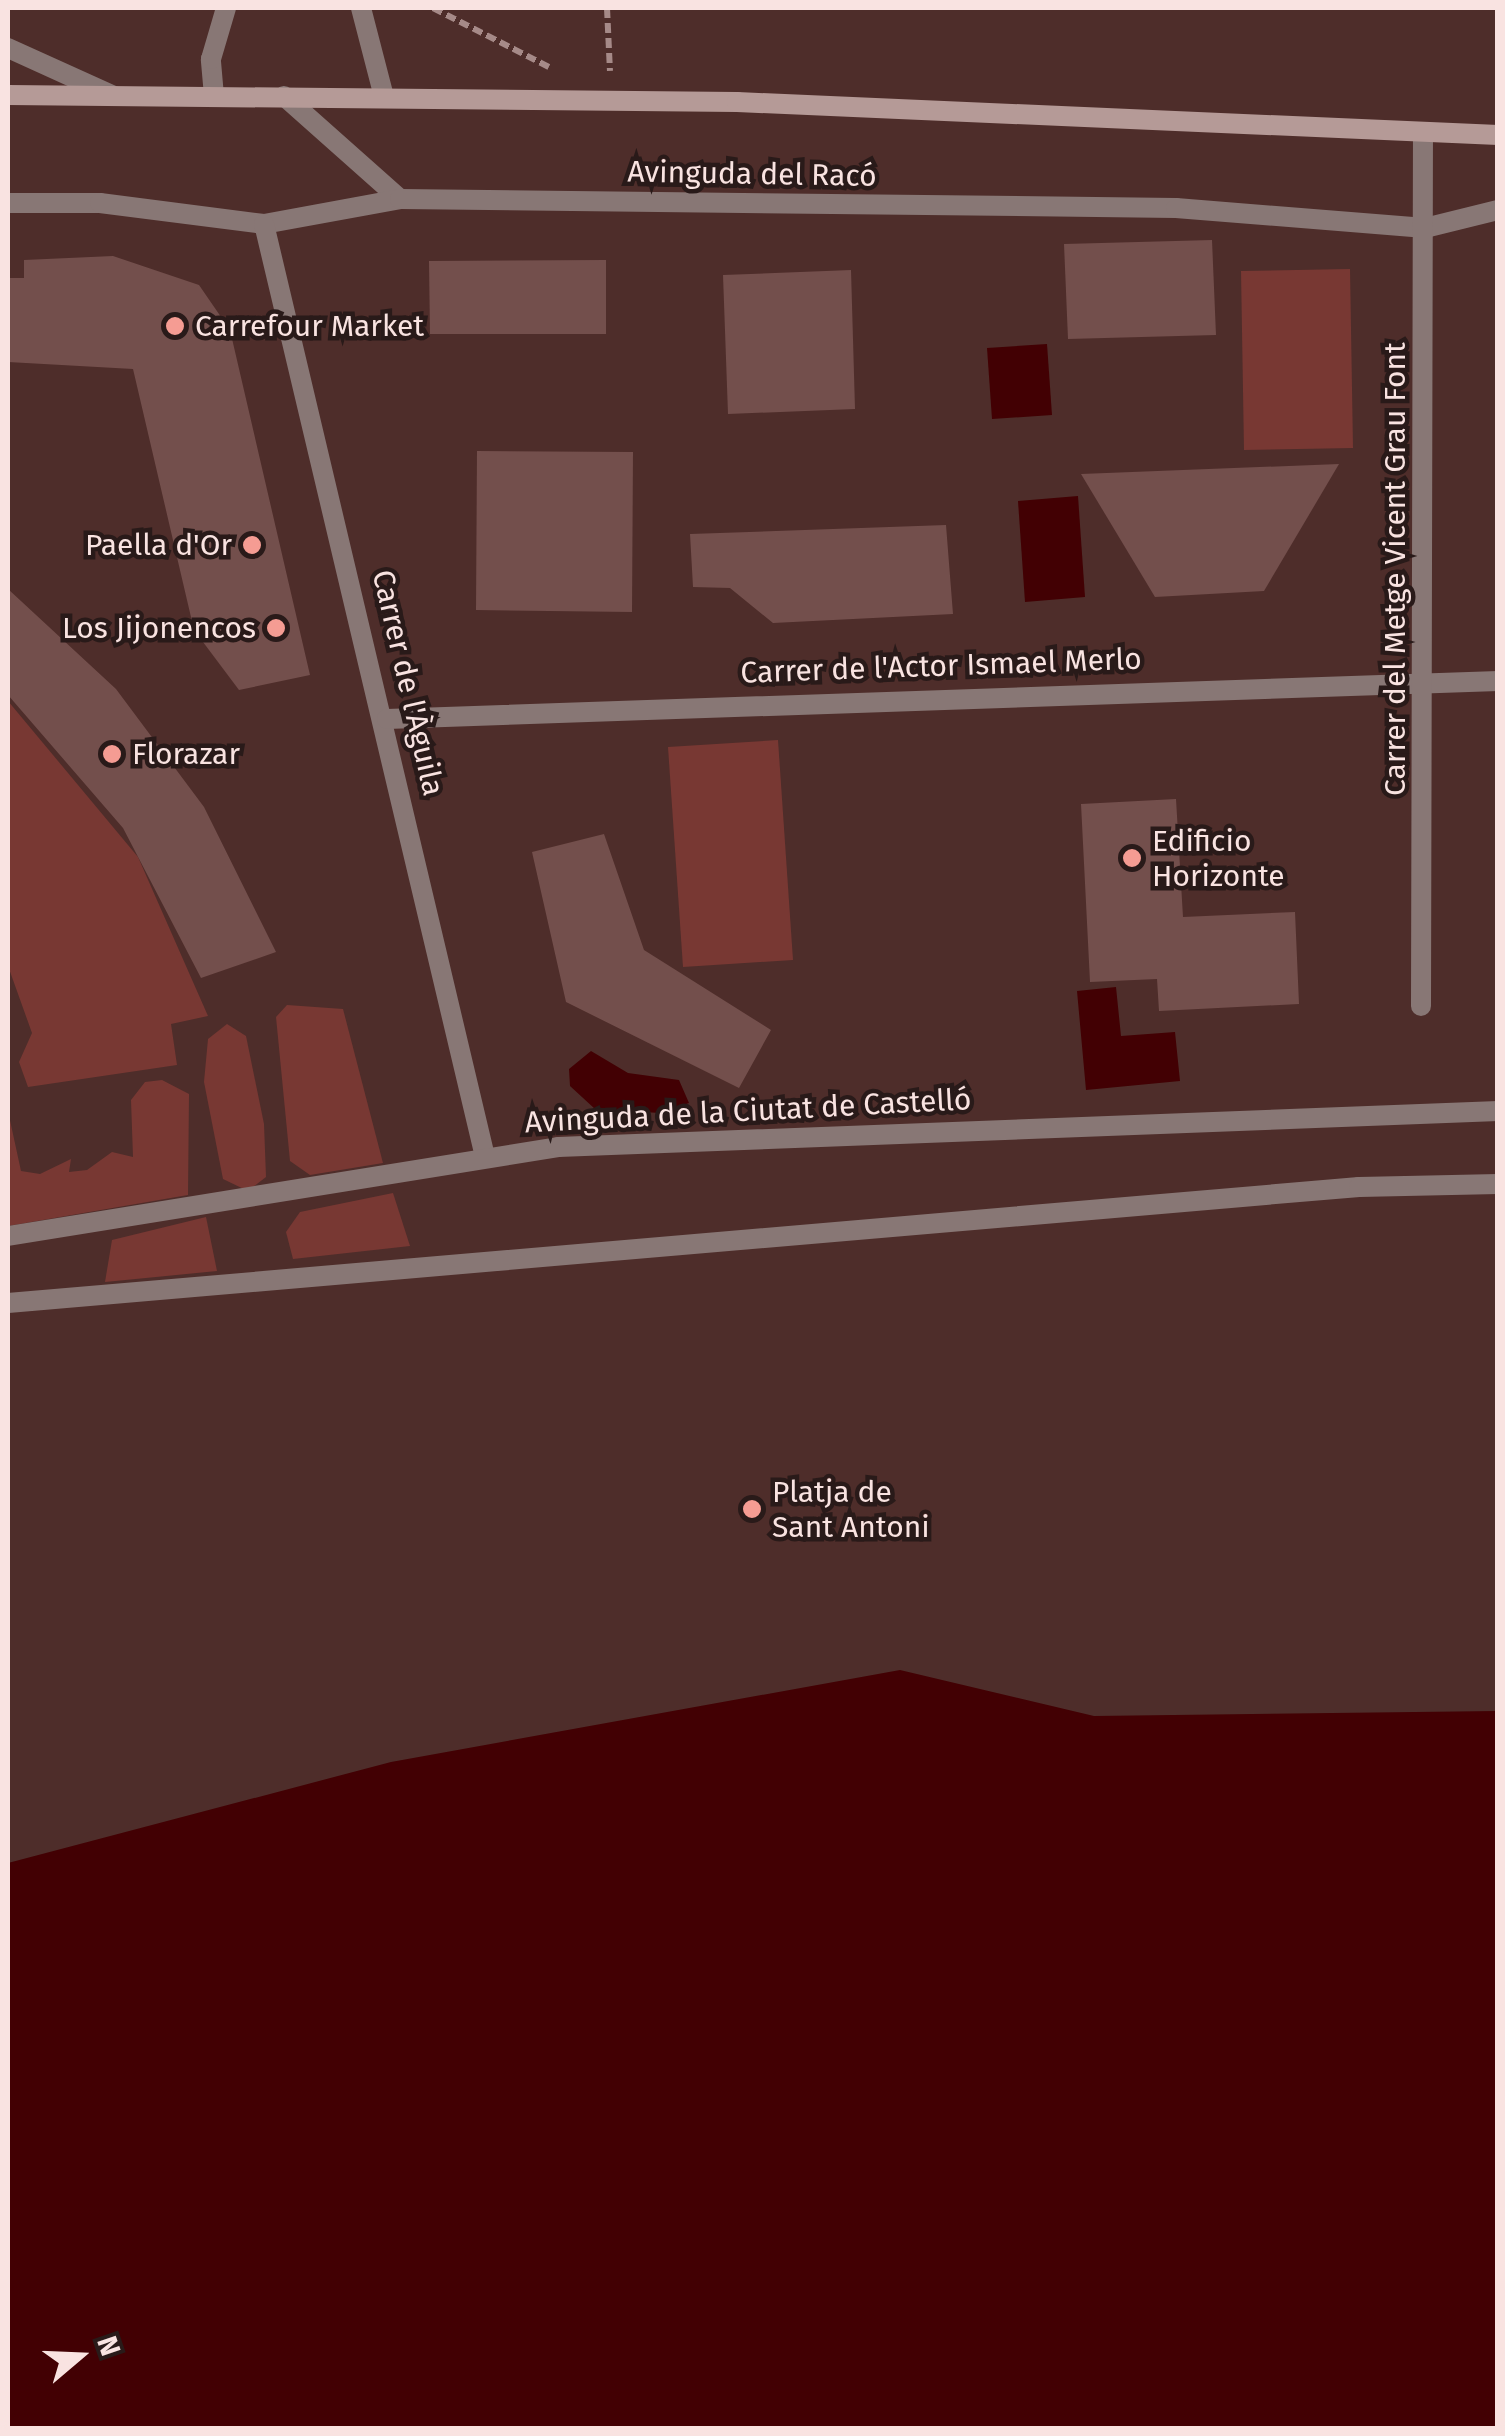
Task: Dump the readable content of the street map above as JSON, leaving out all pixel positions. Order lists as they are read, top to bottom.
{
  "streets": {
    "street": [
      "Avinguda del Racó",
      "Carrer del Metge Vicent Grau Font",
      "Carrer de l'Actor Ismael Merlo",
      "Carrer de l'Àguila",
      "Avinguda de la Ciutat de Castelló"
    ]
  },
  "crossings": [
    ["Avinguda del Racó", "Carrer del Metge Vicent Grau Font"],
    ["Avinguda del Racó", "Carrer de l'Àguila"],
    ["Carrer del Metge Vicent Grau Font", "Carrer de l'Actor Ismael Merlo"],
    ["Carrer de l'Actor Ismael Merlo", "Carrer de l'Àguila"],
    ["Carrer de l'Àguila", "Avinguda de la Ciutat de Castelló"]
  ],
  "places": [
    "Carrefour Market",
    "Paella d'Or",
    "Los Jijonencos",
    "Florazar",
    "Edificio Horizonte",
    "Platja de Sant Antoni"
  ],
  "north": "right"
}
